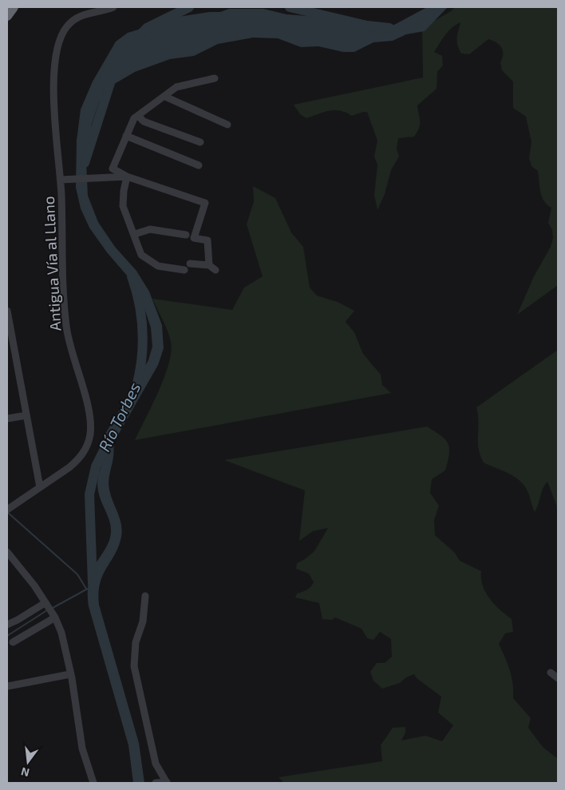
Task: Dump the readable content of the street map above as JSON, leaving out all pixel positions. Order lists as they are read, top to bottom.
{
  "streets": {
    "street": ["Antigua Vía al Llano"]
  },
  "water": ["Río Torbes"],
  "north": "bottom"
}
